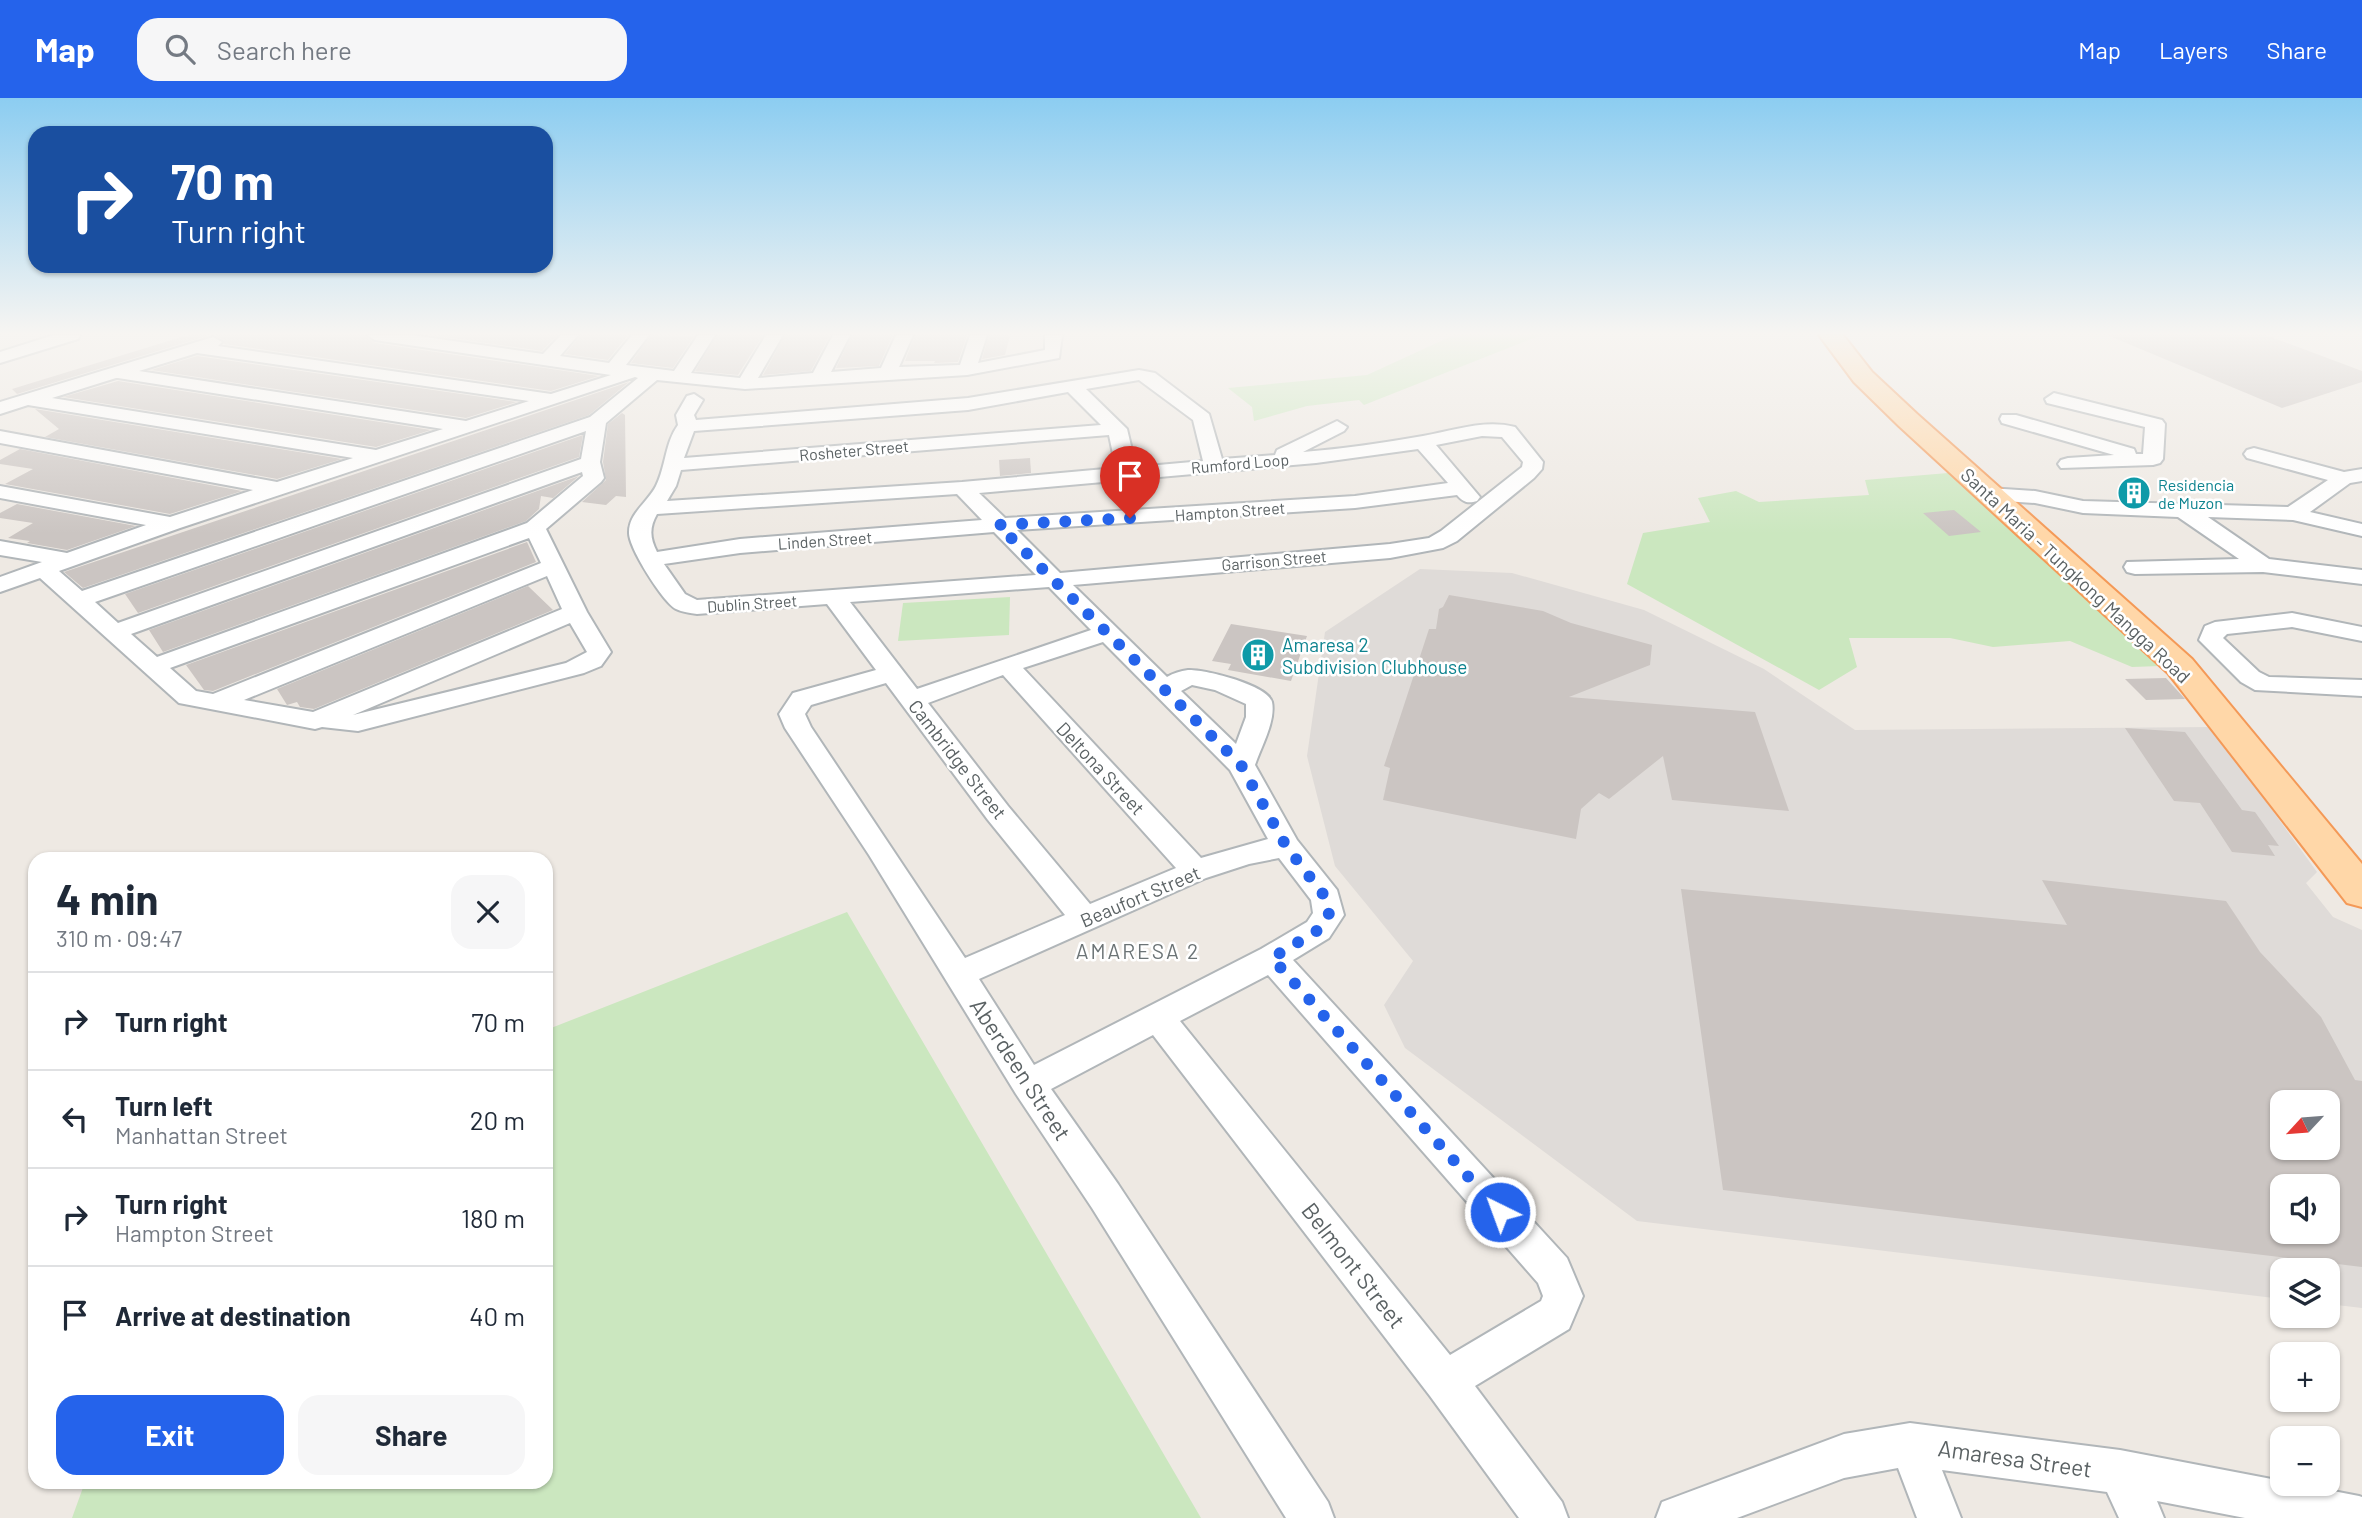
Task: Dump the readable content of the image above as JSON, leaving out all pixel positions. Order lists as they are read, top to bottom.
{
  "streets": {
    "main road": ["Santa Maria - Tungkong Mangga Road"],
    "street": [
      "Rosheter Street",
      "Rumford Loop",
      "Hampton Street",
      "Linden Street",
      "Garrison Street",
      "Dublin Street",
      "Cambridge Street",
      "Deltona Street",
      "Beaufort Street",
      "Aberdeen Street",
      "Belmont Street",
      "Amaresa Street"
    ]
  },
  "crossings": [
    ["Rosheter Street", "Dublin Street"],
    ["Rumford Loop", "Garrison Street"],
    ["Rumford Loop", "Dublin Street"],
    ["Hampton Street", "Linden Street"],
    ["Linden Street", "Dublin Street"],
    ["Garrison Street", "Dublin Street"],
    ["Dublin Street", "Cambridge Street"],
    ["Cambridge Street", "Beaufort Street"],
    ["Cambridge Street", "Aberdeen Street"],
    ["Deltona Street", "Beaufort Street"],
    ["Beaufort Street", "Aberdeen Street"]
  ],
  "districts": ["AMARESA 2"],
  "places": {
    "building": ["Residencia de Muzon", "Amaresa 2 Subdivision Clubhouse"]
  },
  "north": "bottom left",
  "page": {
    "header": "Map",
    "search": "Search here",
    "nav": ["Map", "Layers", "Share"],
    "turn": ["70 m", "Turn right"],
    "heading": ["4 min", "310 m · 09:47"],
    "list": [
      {
        "name": "Turn right",
        "value": "70 m"
      },
      {
        "name": "Turn left",
        "note": "Manhattan Street",
        "value": "20 m"
      },
      {
        "name": "Turn right",
        "note": "Hampton Street",
        "value": "180 m"
      },
      {
        "name": "Arrive at destination",
        "value": "40 m"
      }
    ],
    "map_buttons": ["+", "−"],
    "buttons": ["Exit", "Share"]
  }
}
